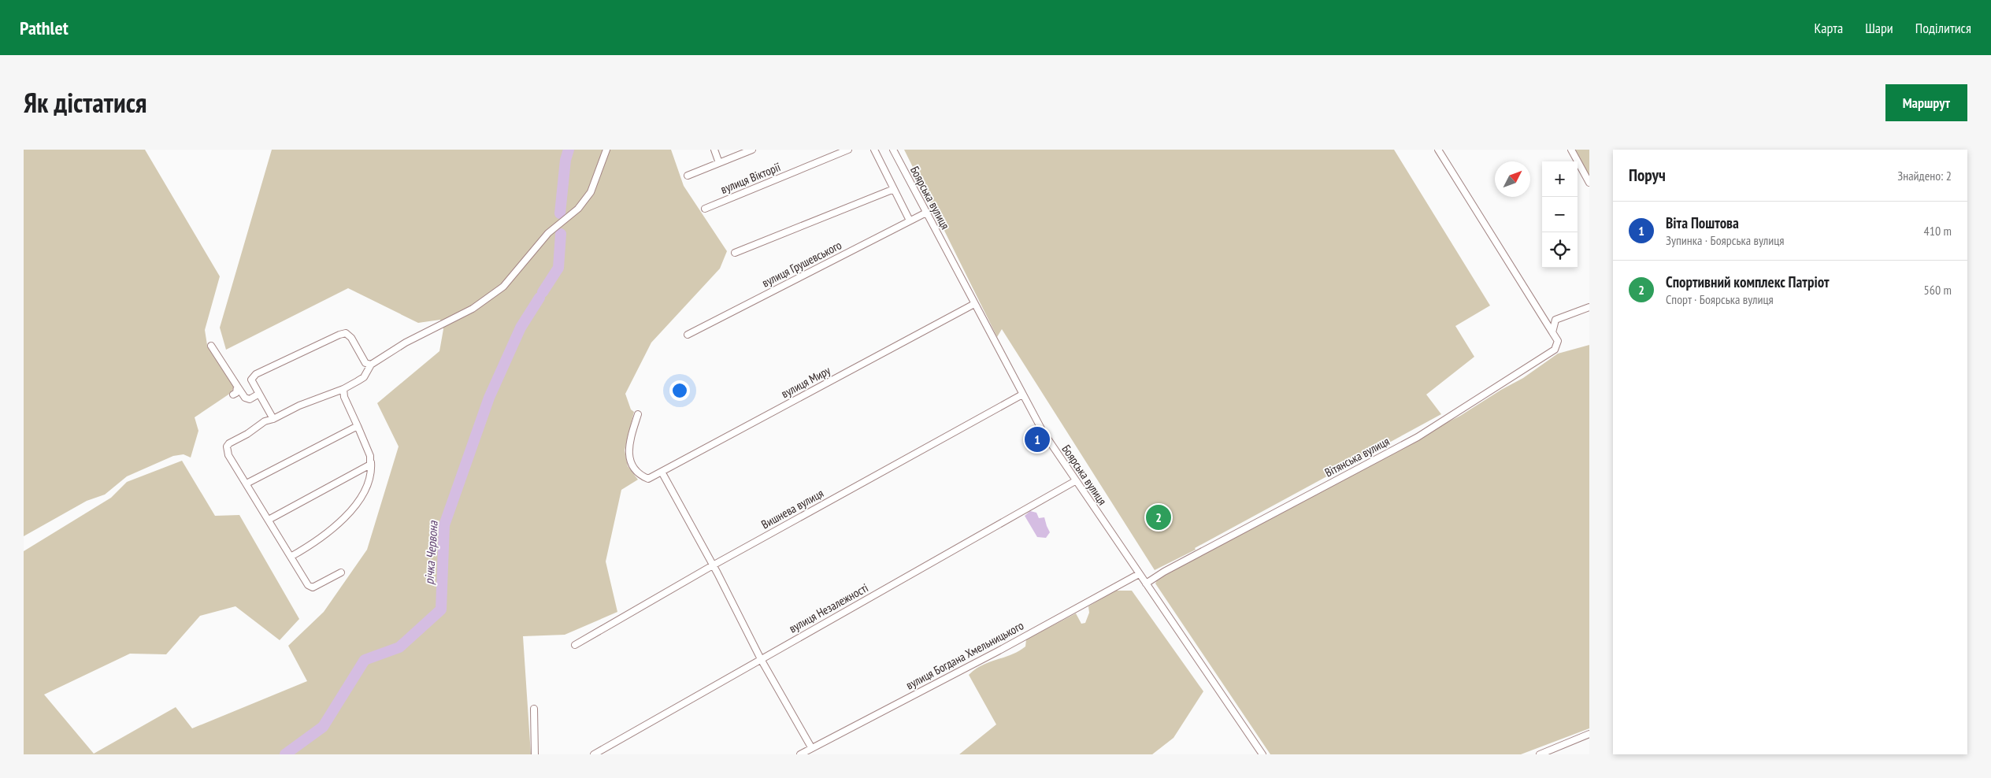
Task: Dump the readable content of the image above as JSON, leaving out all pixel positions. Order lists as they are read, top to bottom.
{
  "streets": {
    "street": [
      "вулиця Вікторії",
      "Боярська вулиця",
      "вулиця Грушевського",
      "вулиця Миру",
      "Вітянська вулиця",
      "Вишнева вулиця",
      "вулиця Незалежності",
      "вулиця Богдана Хмельницького"
    ]
  },
  "crossings": [
    ["Боярська вулиця", "вулиця Грушевського"],
    ["Боярська вулиця", "вулиця Миру"],
    ["Боярська вулиця", "Вітянська вулиця"],
    ["Боярська вулиця", "Вишнева вулиця"],
    ["Боярська вулиця", "вулиця Незалежності"],
    ["Боярська вулиця", "вулиця Богдана Хмельницького"]
  ],
  "water": ["річка Червона"],
  "north": "top right",
  "page": {
    "header": "Pathlet",
    "nav": ["Карта", "Шари", "Поділитися"],
    "title": "Як дістатися",
    "buttons": "Маршрут",
    "heading": ["Поруч", "Знайдено: 2"],
    "map_buttons": ["+", "−"],
    "list": [
      {
        "mark": "1",
        "name": "Віта Поштова",
        "note": "Зупинка · Боярська вулиця",
        "value": "410 m"
      },
      {
        "mark": "2",
        "name": "Спортивний комплекс Патріот",
        "note": "Спорт · Боярська вулиця",
        "value": "560 m"
      }
    ],
    "pins": ["1", "2"]
  }
}
